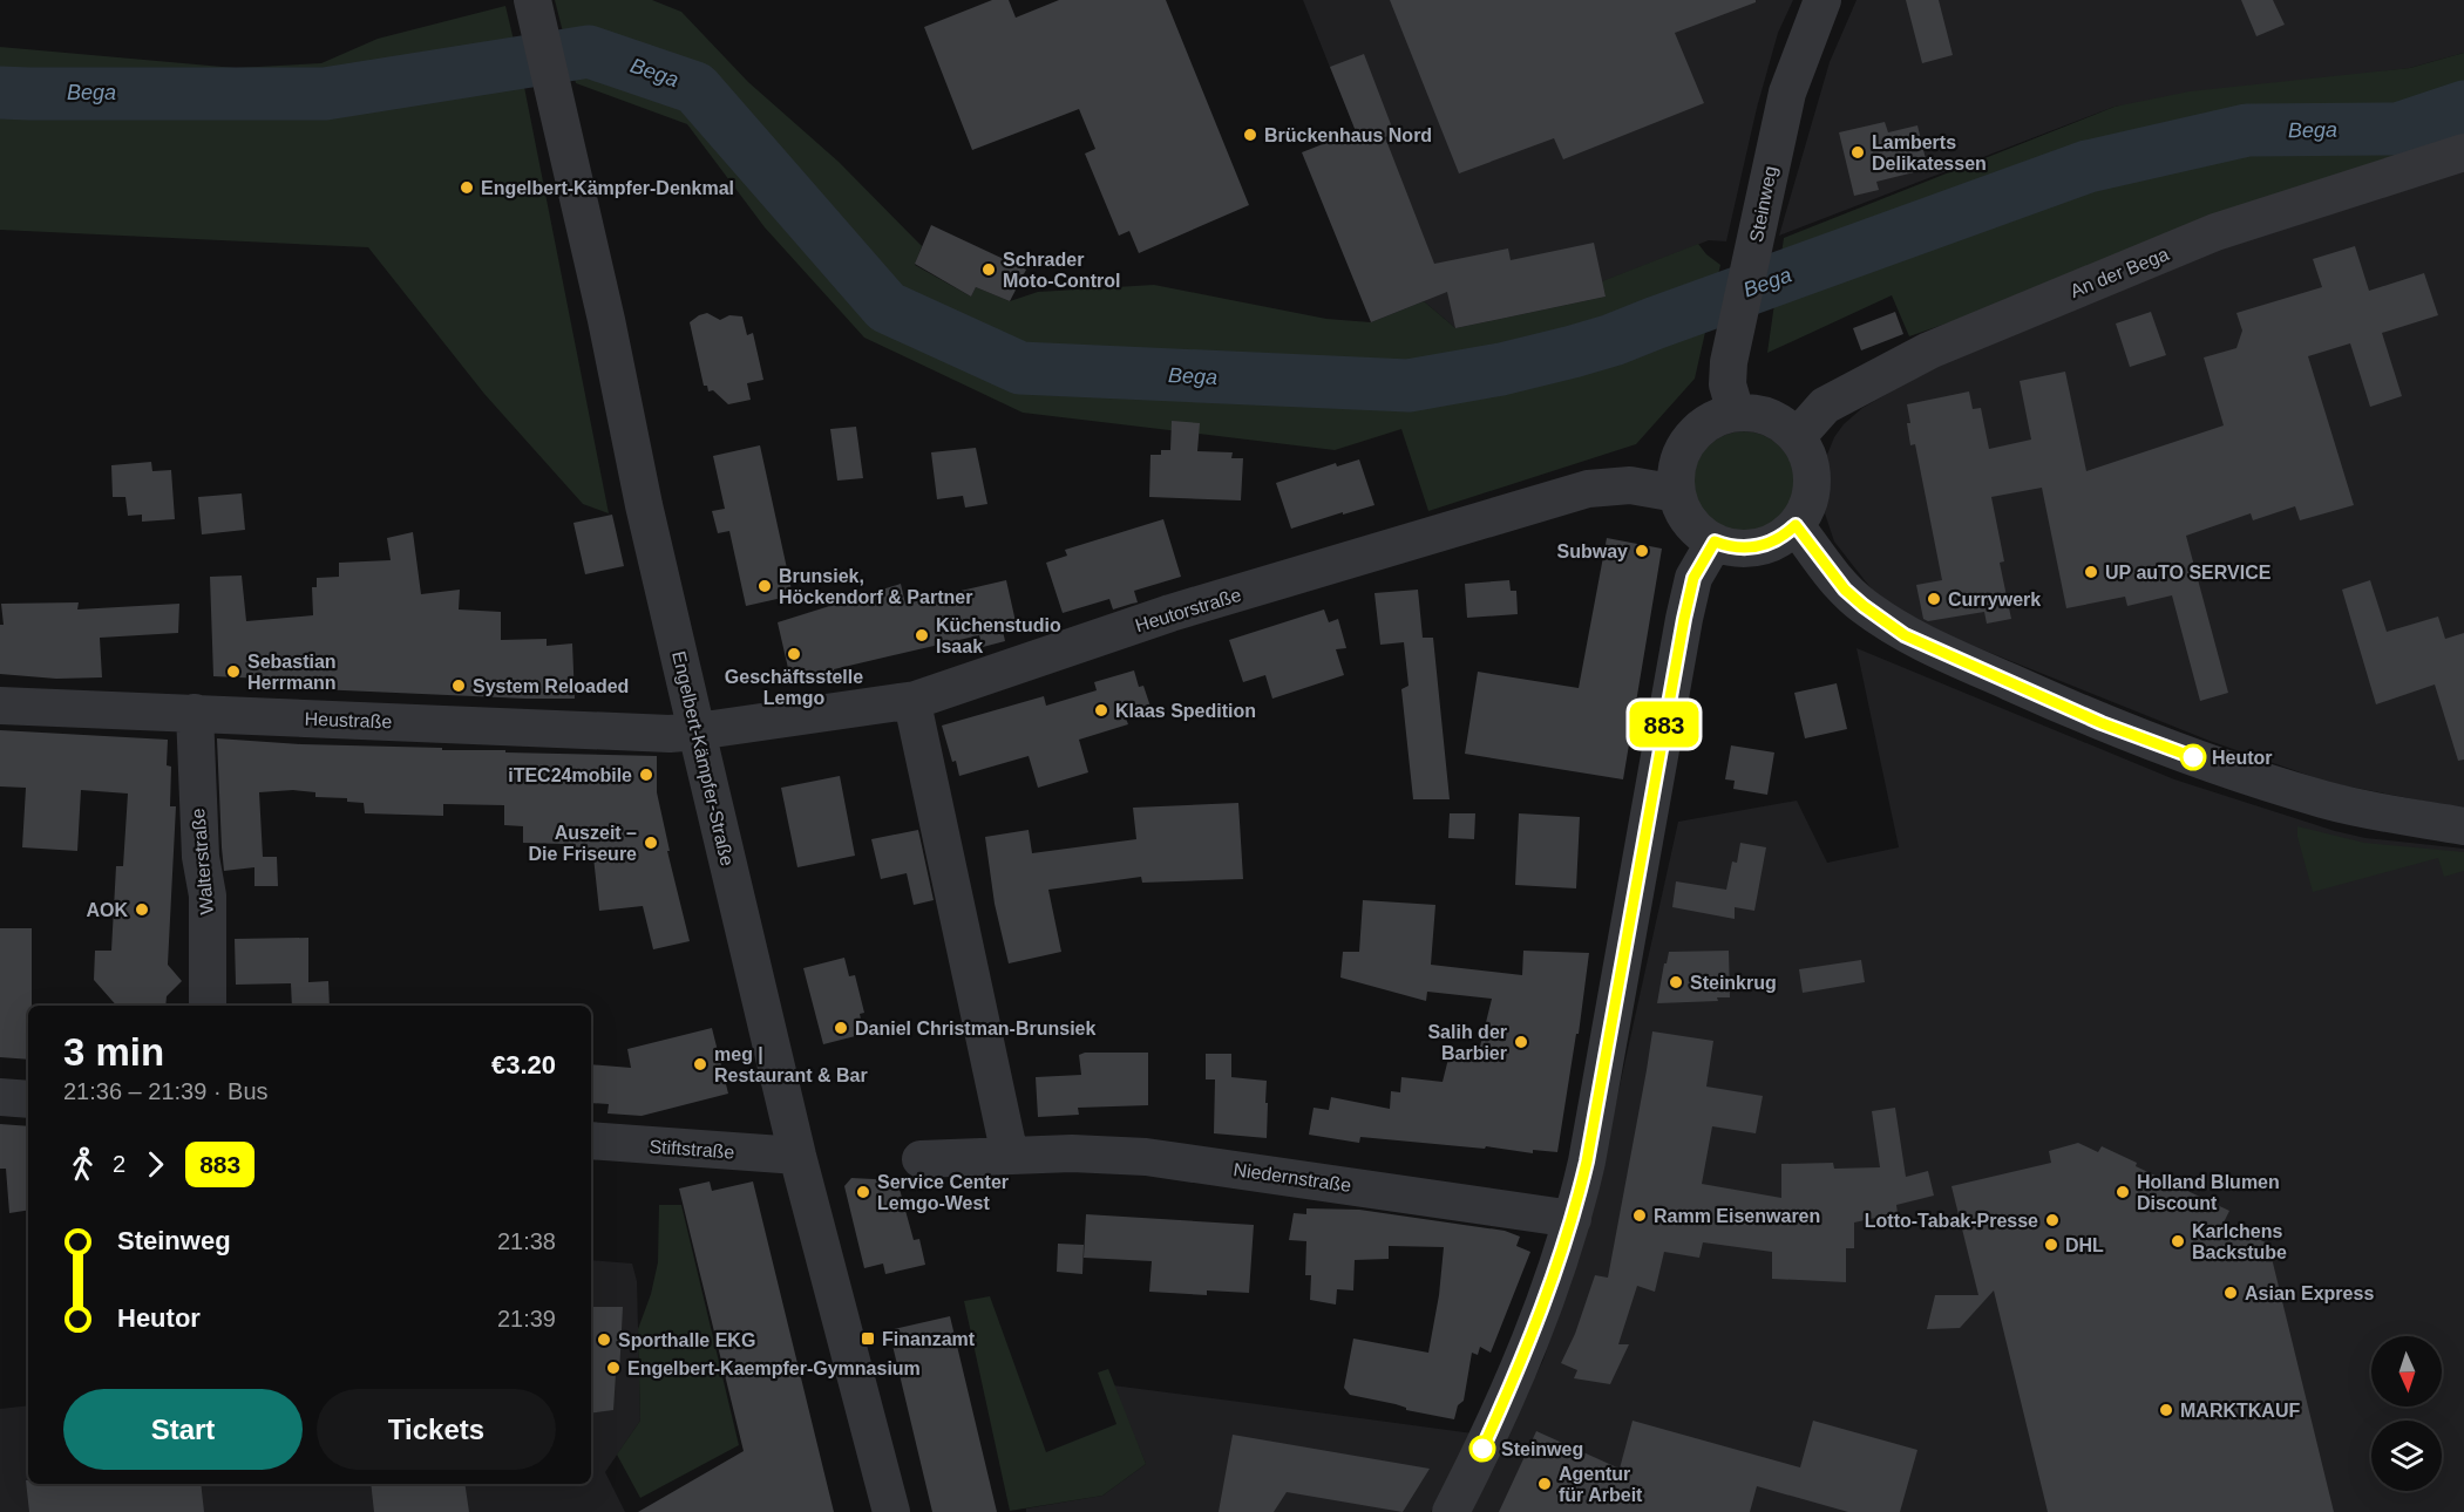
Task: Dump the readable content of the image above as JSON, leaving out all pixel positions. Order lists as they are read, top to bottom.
{
  "streets": {
    "street": [
      "Steinweg",
      "An der Bega",
      "Heutorstraße",
      "Heustraße",
      "Engelbert-Kämpfer-Straße",
      "Walterstraße",
      "Stiftstraße",
      "Niedernstraße"
    ]
  },
  "crossings": [
    ["Steinweg", "An der Bega"],
    ["Steinweg", "Heutorstraße"],
    ["An der Bega", "Heutorstraße"],
    ["Heutorstraße", "Heustraße"],
    ["Heutorstraße", "Engelbert-Kämpfer-Straße"],
    ["Heustraße", "Engelbert-Kämpfer-Straße"],
    ["Heustraße", "Walterstraße"],
    ["Engelbert-Kämpfer-Straße", "Stiftstraße"]
  ],
  "water": ["Bega"],
  "places": {
    "other": [
      "Brückenhaus Nord",
      "Lamberts Delikatessen",
      "Engelbert-Kämpfer-Denkmal",
      "Schrader Moto-Control",
      "Subway",
      "UP auTO SERVICE",
      "Brunsiek, Höckendorf & Partner",
      "Currywerk",
      "Küchenstudio Isaak",
      "Geschäftsstelle Lemgo",
      "Sebastian Herrmann",
      "System Reloaded",
      "Klaas Spedition",
      "Heutor",
      "iTEC24mobile",
      "Auszeit – Die Friseure",
      "AOK",
      "Steinkrug",
      "Daniel Christman-Brunsiek",
      "Salih der Barbier",
      "meg | Restaurant & Bar",
      "Service Center Lemgo-West",
      "Holland Blumen Discount",
      "Ramm Eisenwaren",
      "Lotto-Tabak-Presse",
      "Karlchens Backstube",
      "DHL",
      "Asian Express",
      "Sporthalle EKG",
      "Engelbert-Kaempfer-Gymnasium",
      "MARKTKAUF",
      "Steinweg",
      "Agentur für Arbeit"
    ],
    "transit": ["Finanzamt"]
  },
  "lines": ["bus line 883"],
  "north": "bottom",
  "page": {
    "on_map": "883",
    "heading": ["3 min", "21:36 – 21:39 · Bus", "€3.20"],
    "legs": ["2", "883"],
    "list": [
      {
        "name": "Steinweg",
        "value": "21:38"
      },
      {
        "name": "Heutor",
        "value": "21:39"
      }
    ],
    "buttons": ["Start", "Tickets"]
  }
}
